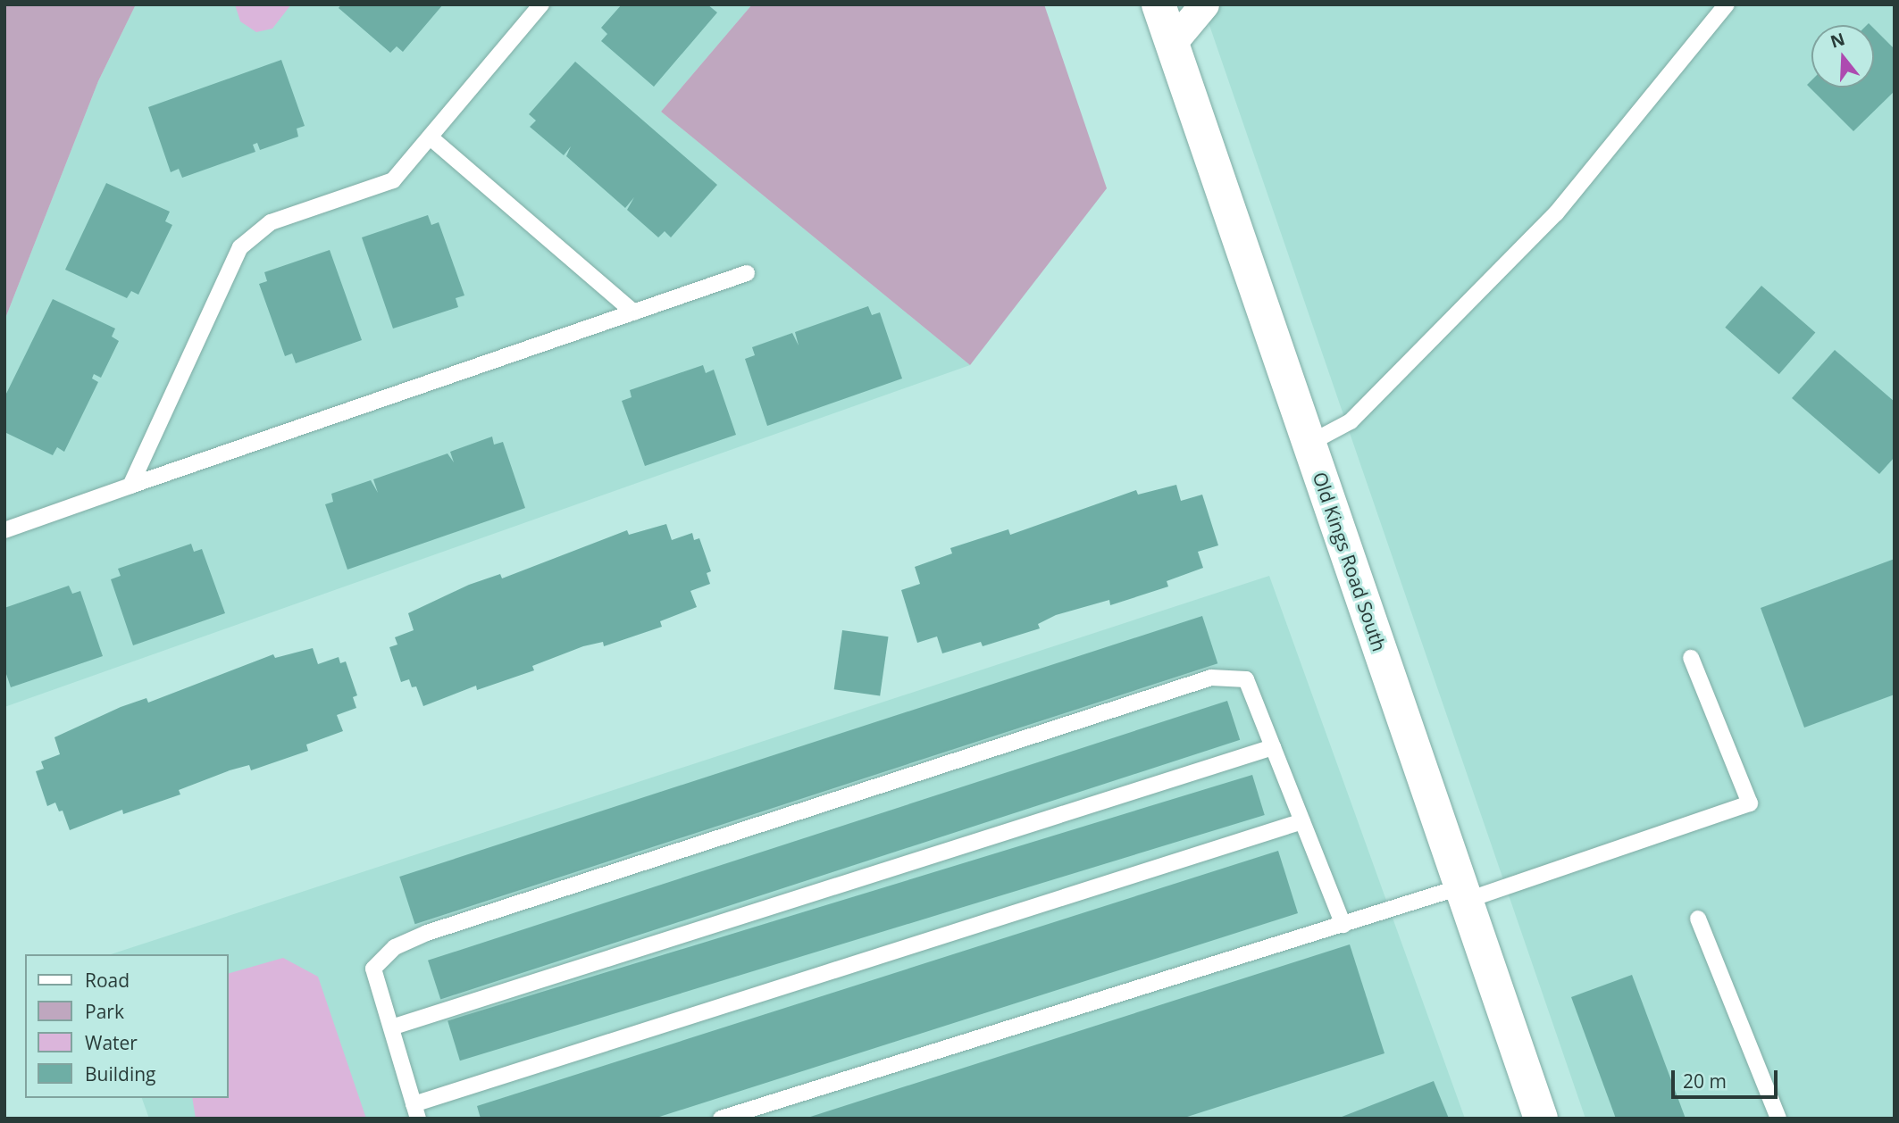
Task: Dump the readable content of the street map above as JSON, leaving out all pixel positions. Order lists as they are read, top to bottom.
{
  "streets": {
    "street": ["Old Kings Road South"]
  },
  "legend": [
    "Road",
    "Park",
    "Water",
    "Building"
  ],
  "scale_bar": "20 m",
  "north": "top"
}
